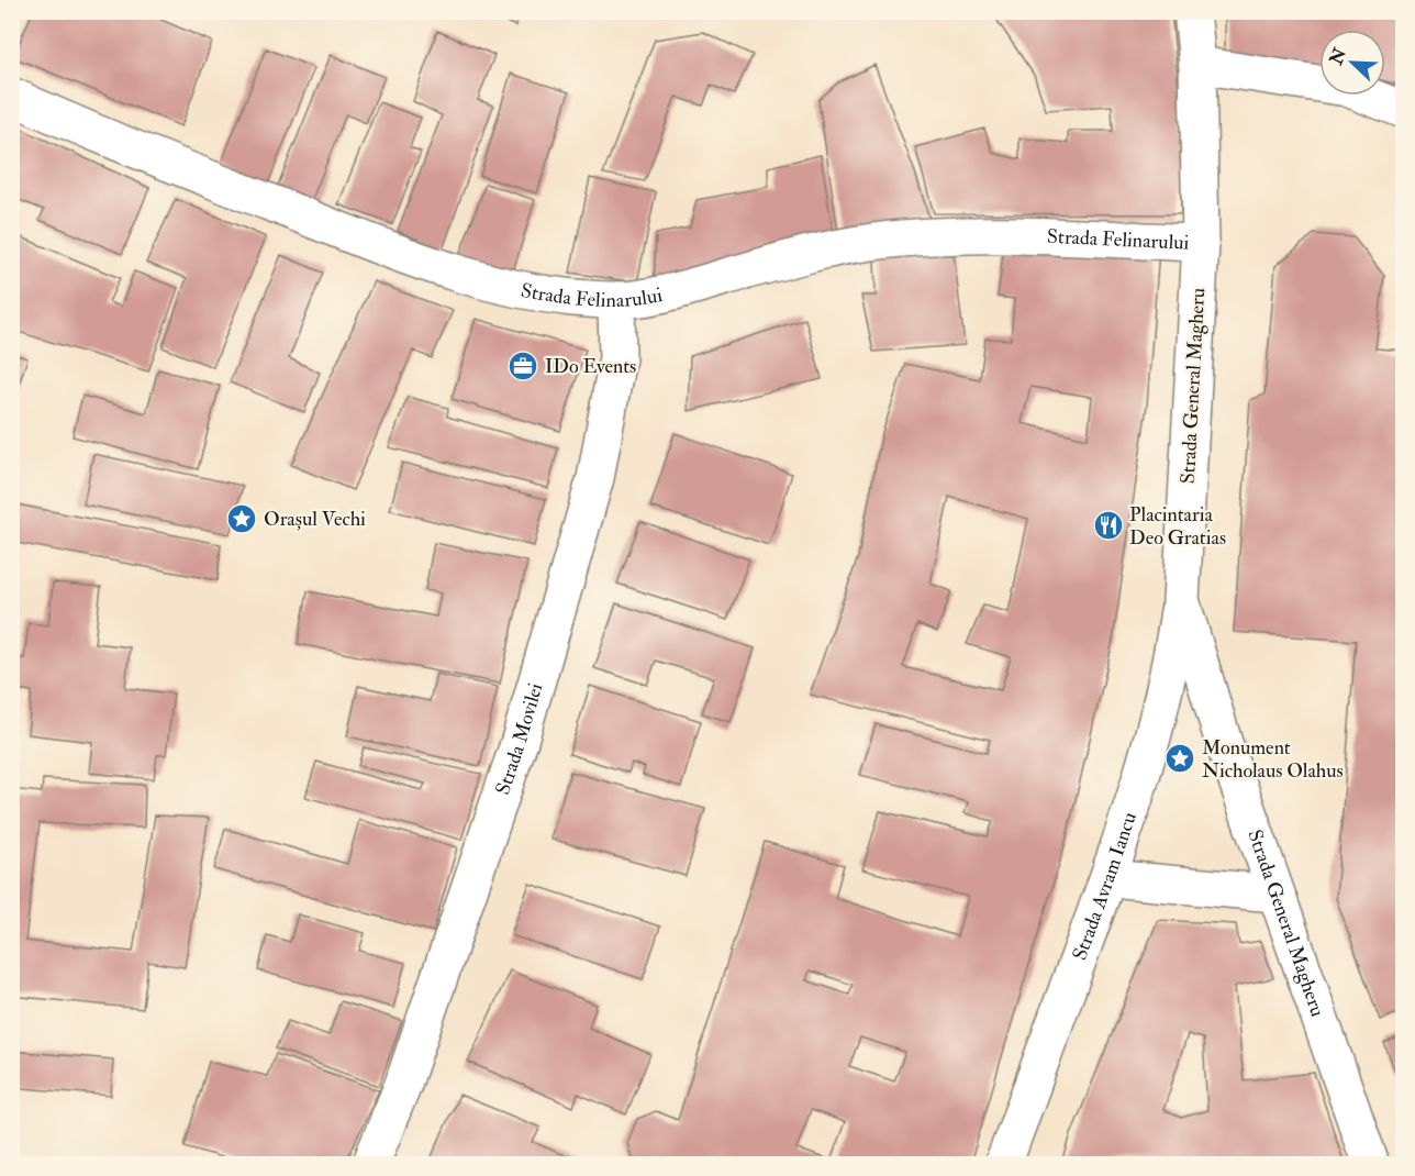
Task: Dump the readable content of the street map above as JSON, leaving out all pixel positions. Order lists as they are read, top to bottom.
{
  "streets": {
    "street": [
      "Strada Felinarului",
      "Strada General Magheru",
      "Strada Movilei",
      "Strada Avram Iancu"
    ]
  },
  "crossings": [
    ["Strada Felinarului", "Strada General Magheru"],
    ["Strada Felinarului", "Strada Movilei"],
    ["Strada General Magheru", "Strada Avram Iancu"]
  ],
  "places": {
    "office": ["IDo Events"],
    "place": ["Orașul Vechi", "Monument Nicholaus Olahus"],
    "restaurant": ["Placintaria Deo Gratias"]
  },
  "north": "top left"
}
